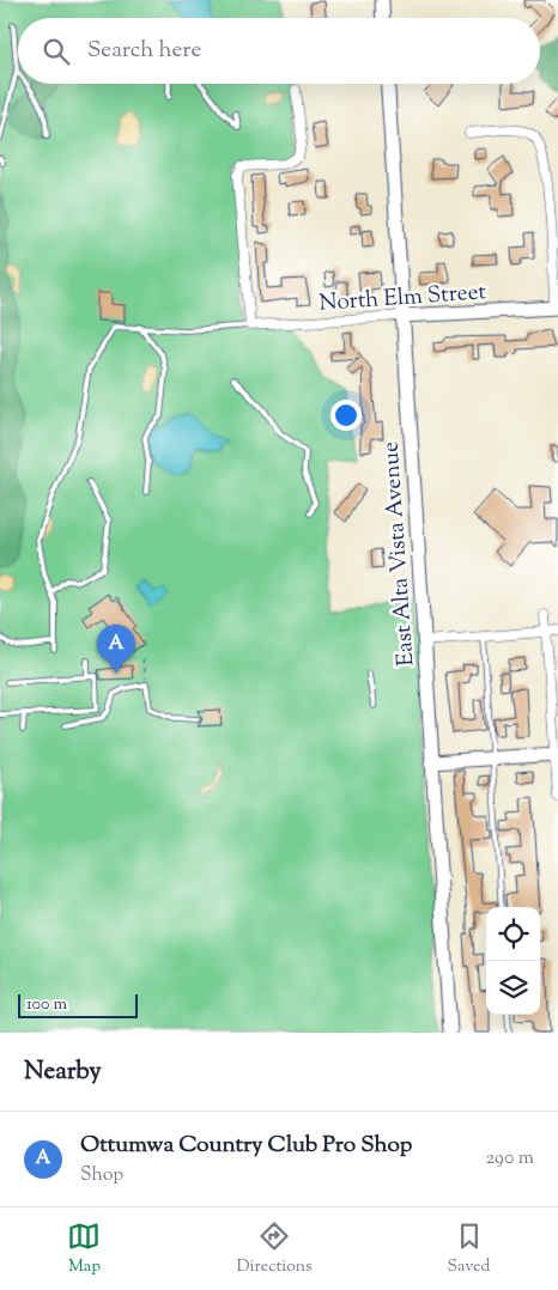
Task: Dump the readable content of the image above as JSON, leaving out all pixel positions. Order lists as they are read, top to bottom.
{
  "streets": {
    "main road": ["North Elm Street", "East Alta Vista Avenue"]
  },
  "crossings": [
    ["North Elm Street", "East Alta Vista Avenue"]
  ],
  "scale_bar": "100 m",
  "page": {
    "search": "Search here",
    "pins": "A",
    "scale": "100 m",
    "heading": "Nearby",
    "list": [
      {
        "mark": "A",
        "name": "Ottumwa Country Club Pro Shop",
        "note": "Shop",
        "value": "290 m"
      }
    ],
    "nav": ["Map", "Directions", "Saved"]
  }
}
